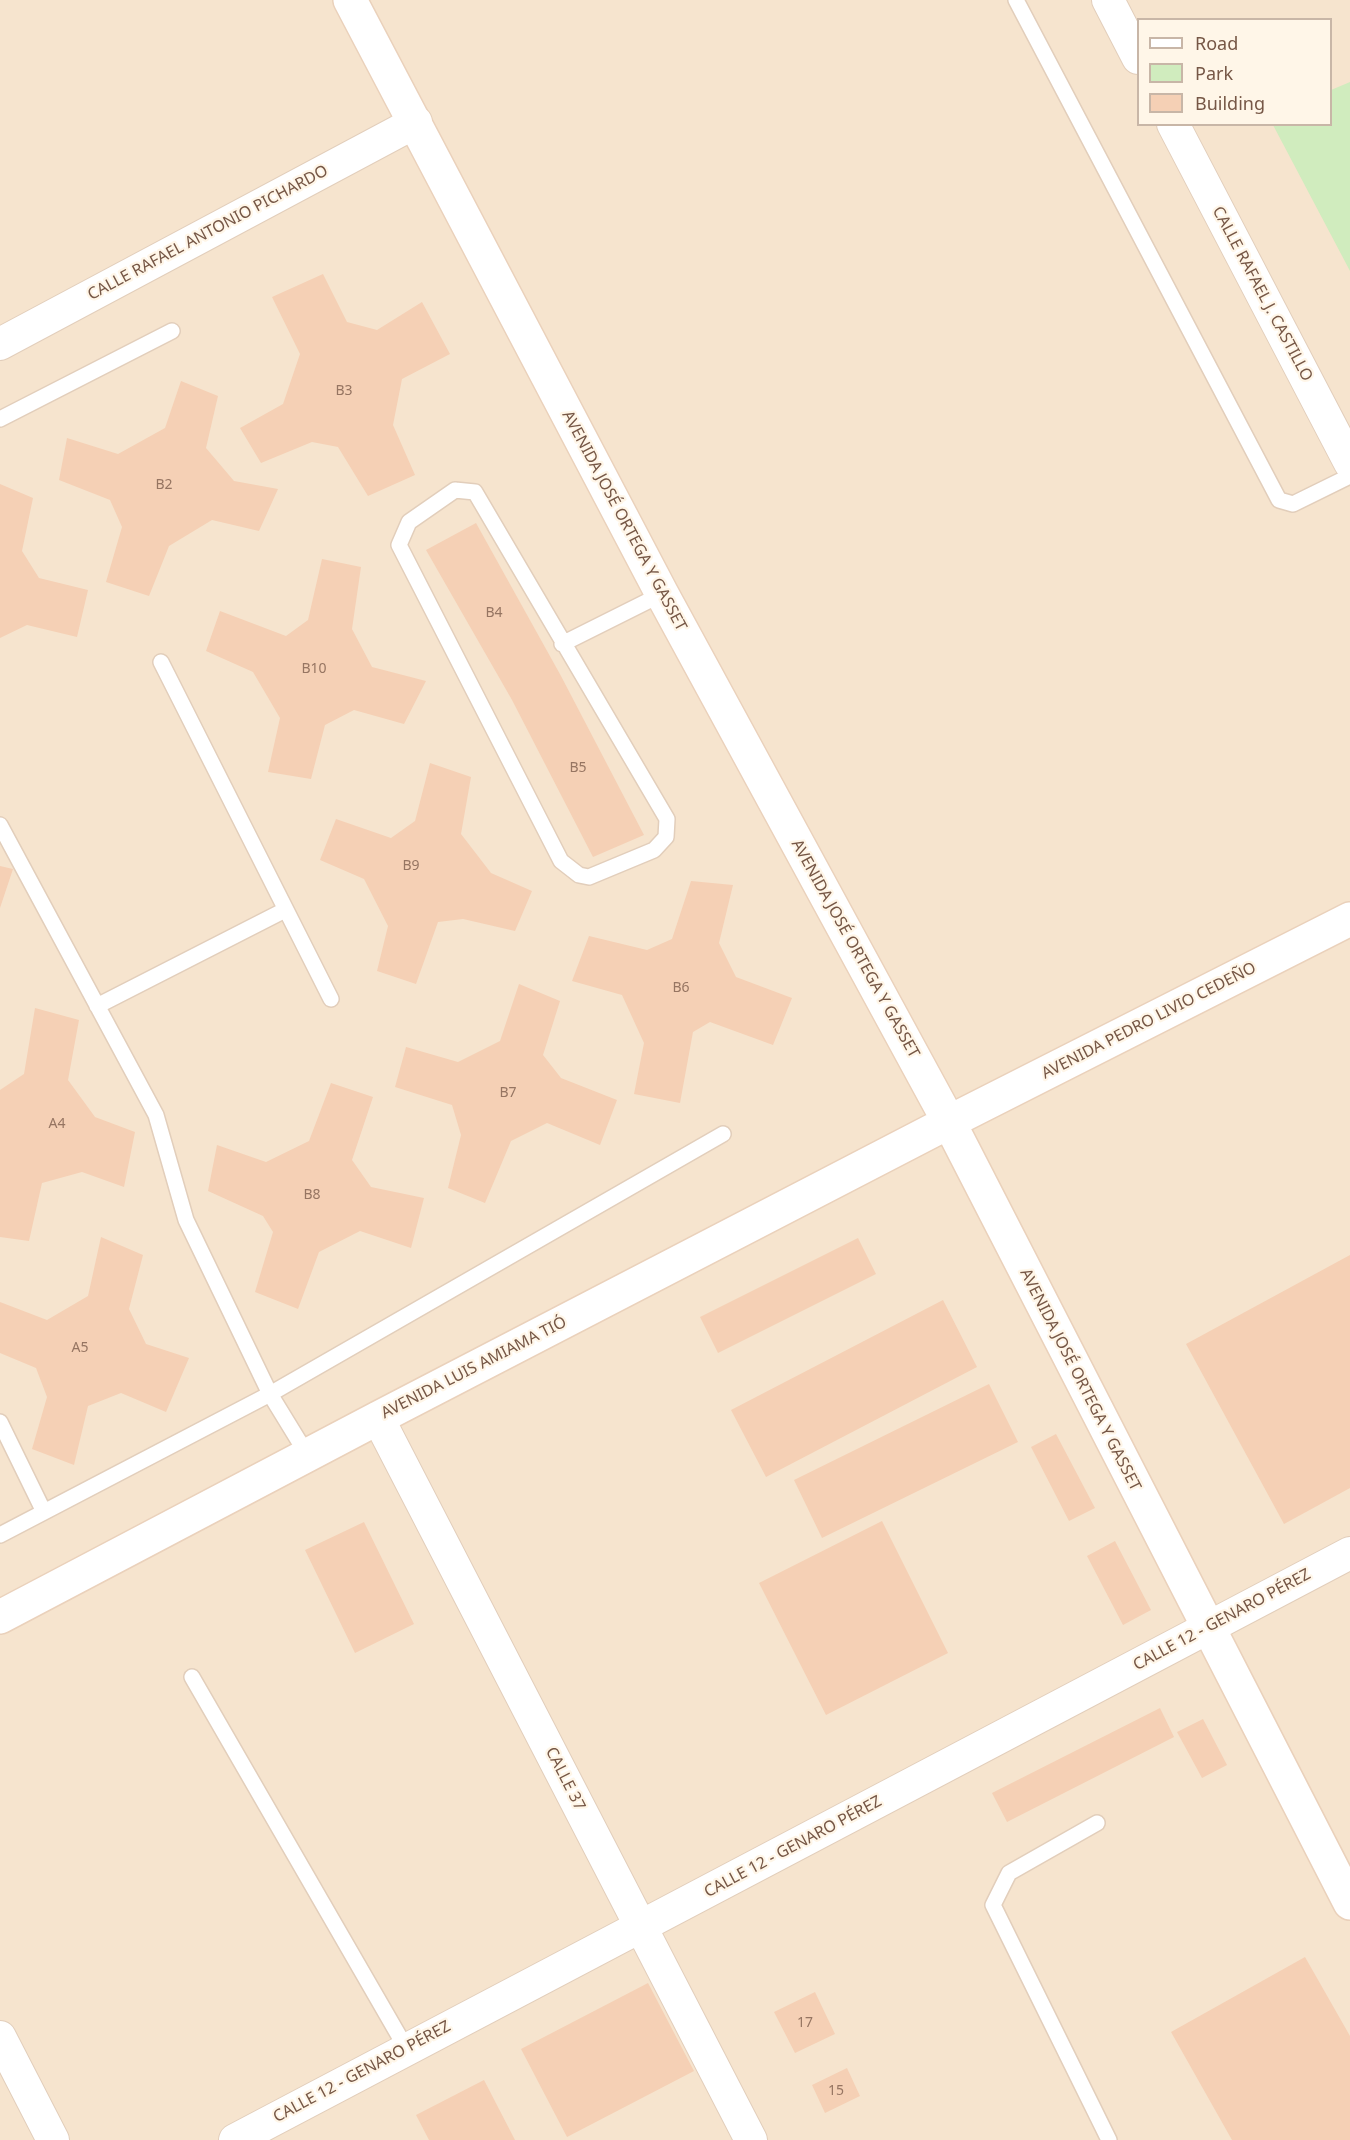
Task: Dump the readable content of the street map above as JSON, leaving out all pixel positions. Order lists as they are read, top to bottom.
{
  "streets": {
    "main road": ["AVENIDA JOSÉ ORTEGA Y GASSET", "AVENIDA PEDRO LIVIO CEDEÑO", "AVENIDA LUIS AMIAMA TIÓ"],
    "street": [
      "CALLE RAFAEL ANTONIO PICHARDO",
      "CALLE RAFAEL J. CASTILLO",
      "CALLE 12 - GENARO PÉREZ",
      "CALLE 37"
    ]
  },
  "crossings": [
    ["CALLE RAFAEL ANTONIO PICHARDO", "AVENIDA JOSÉ ORTEGA Y GASSET"],
    ["AVENIDA JOSÉ ORTEGA Y GASSET", "AVENIDA PEDRO LIVIO CEDEÑO"],
    ["AVENIDA JOSÉ ORTEGA Y GASSET", "AVENIDA LUIS AMIAMA TIÓ"],
    ["AVENIDA JOSÉ ORTEGA Y GASSET", "CALLE 12 - GENARO PÉREZ"],
    ["AVENIDA PEDRO LIVIO CEDEÑO", "AVENIDA LUIS AMIAMA TIÓ"],
    ["AVENIDA LUIS AMIAMA TIÓ", "CALLE 37"],
    ["CALLE 12 - GENARO PÉREZ", "CALLE 37"]
  ],
  "house_numbers": [
    "B3",
    "B2",
    "B4",
    "B10",
    "B5",
    "B9",
    "B6",
    "B7",
    "A4",
    "B8",
    "A5",
    "17",
    "15"
  ],
  "legend": ["Road", "Park", "Building"]
}
